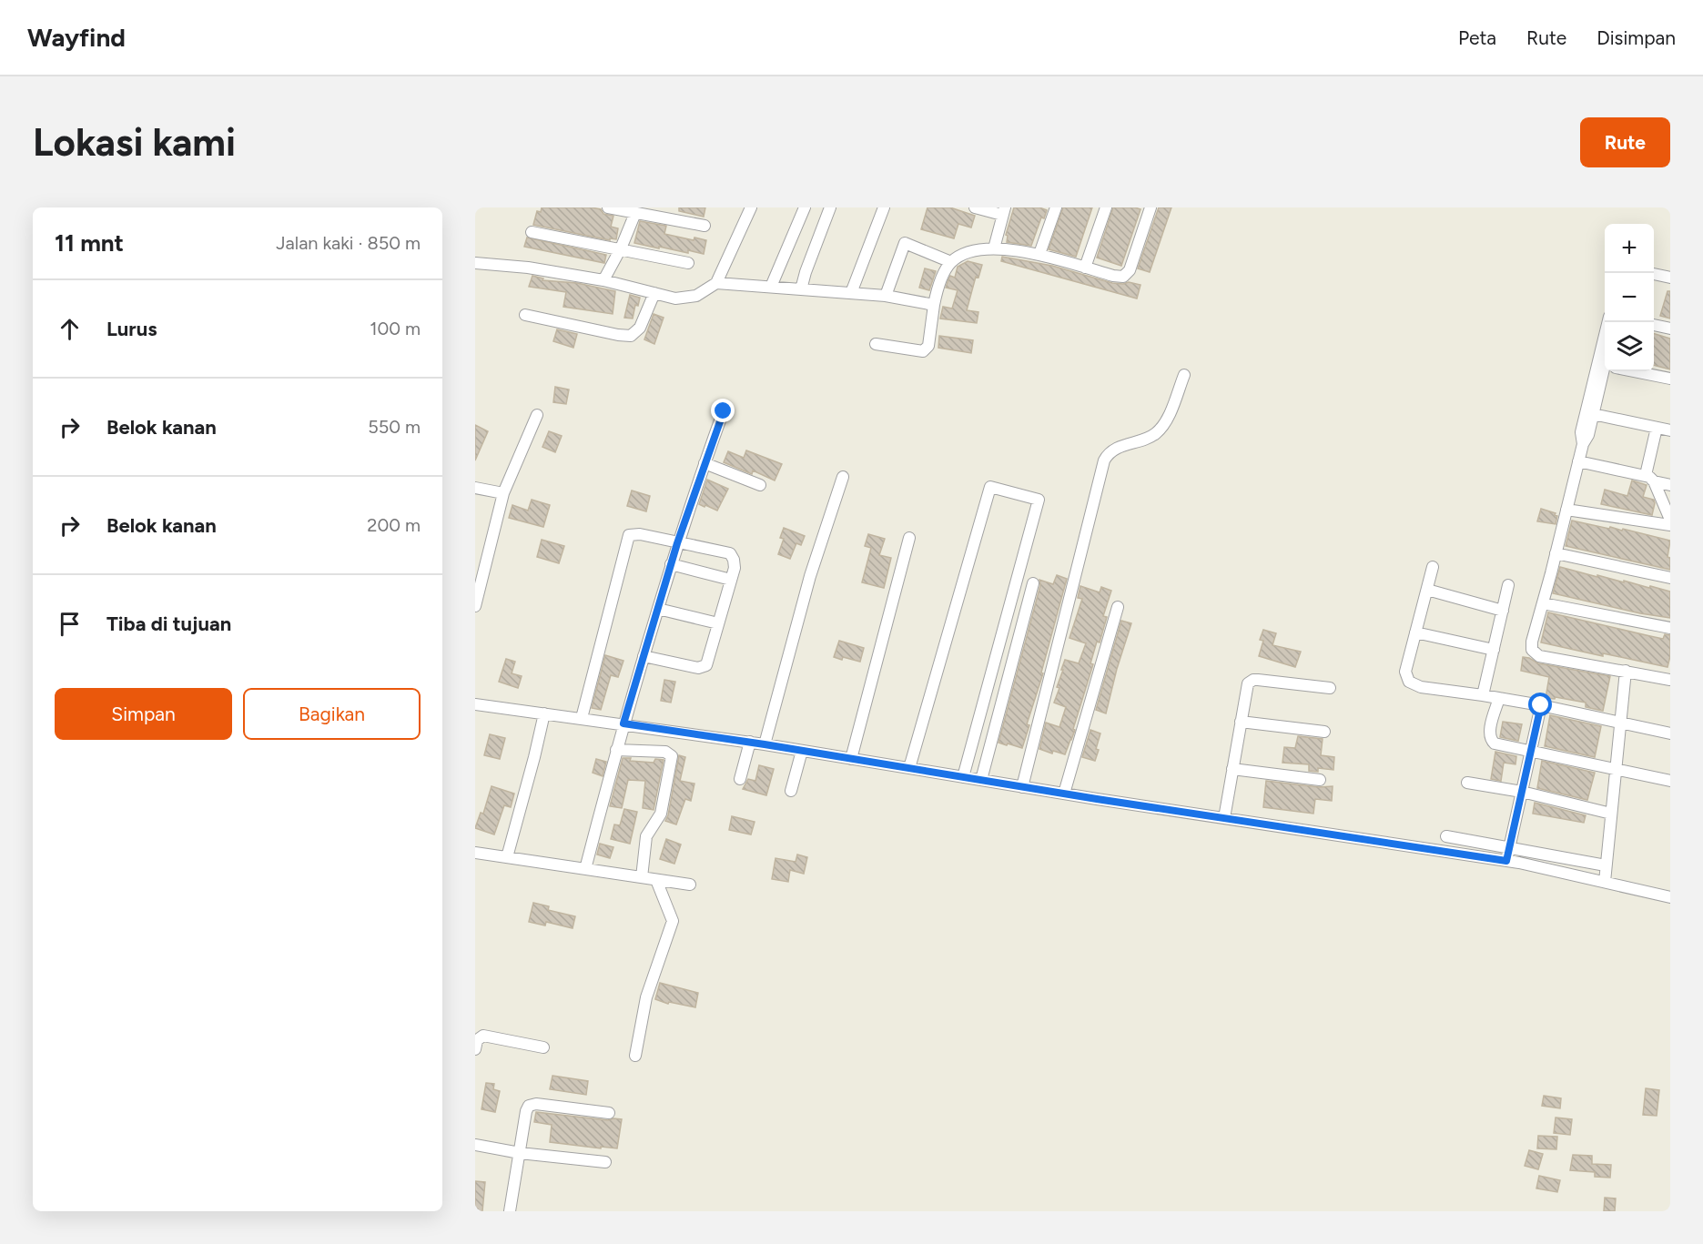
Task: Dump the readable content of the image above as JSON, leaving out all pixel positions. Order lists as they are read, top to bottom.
{
  "page": {
    "header": "Wayfind",
    "nav": ["Peta", "Rute", "Disimpan"],
    "buttons": [
      "Rute",
      ["Simpan", "Bagikan"]
    ],
    "title": "Lokasi kami",
    "heading": ["11 mnt", "Jalan kaki · 850 m"],
    "map_buttons": ["+", "−"],
    "list": [
      ["Lurus", "100 m"],
      ["Belok kanan", "550 m"],
      ["Belok kanan", "200 m"],
      "Tiba di tujuan"
    ]
  }
}
